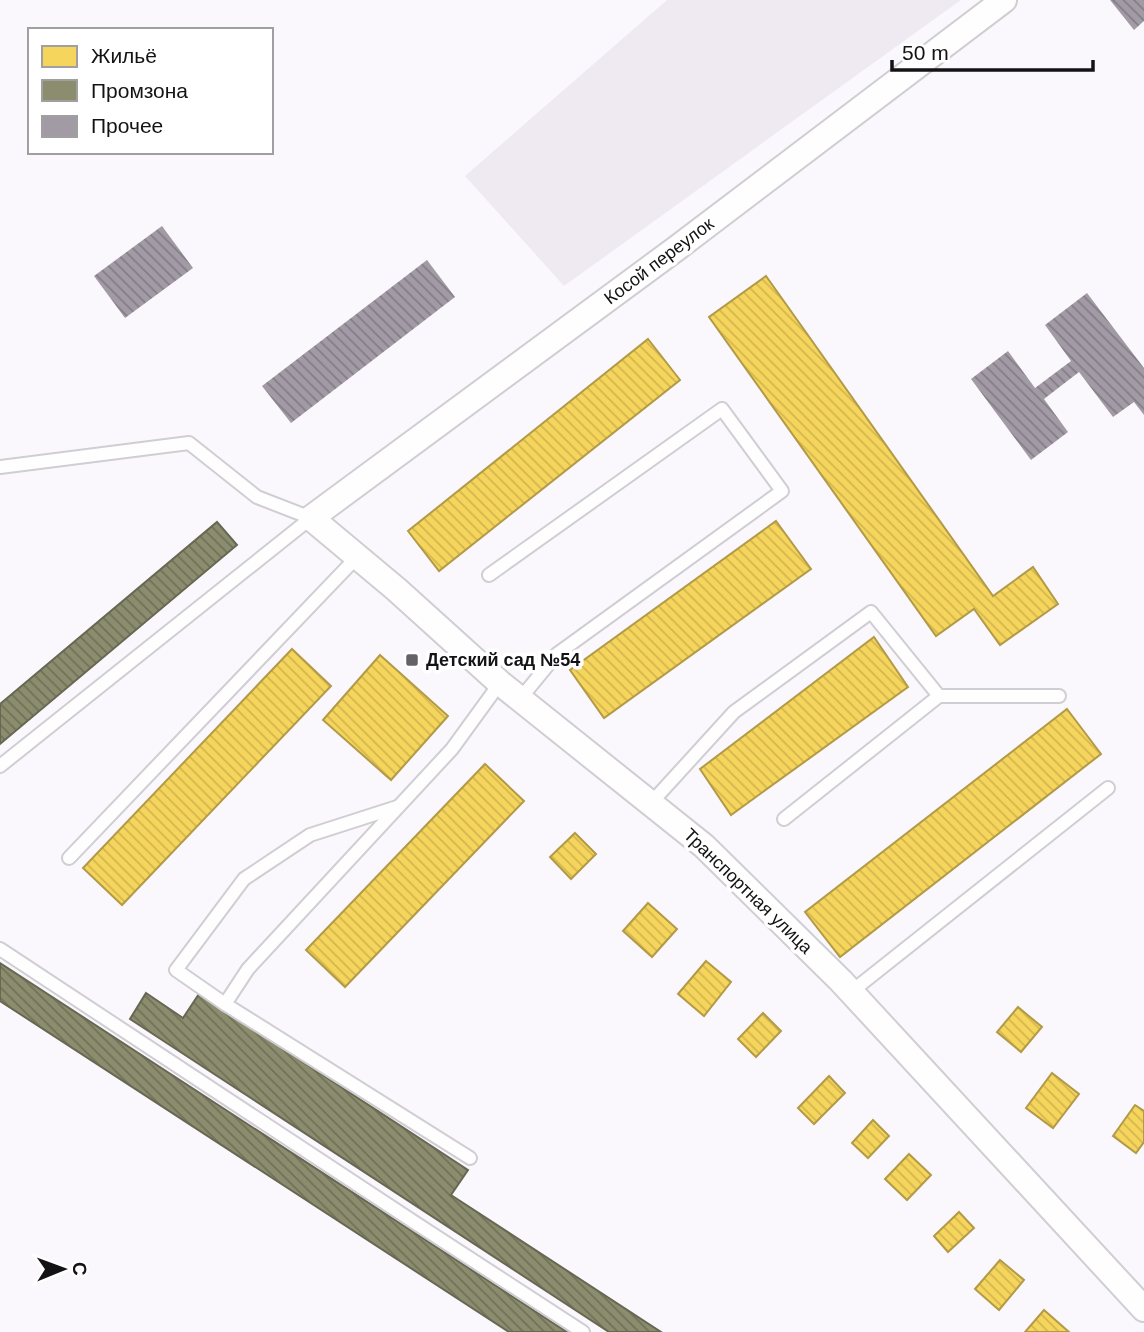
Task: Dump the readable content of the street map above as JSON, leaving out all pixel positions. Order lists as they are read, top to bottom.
{
  "streets": {
    "street": ["Косой переулок", "Транспортная улица"]
  },
  "crossings": [
    ["Косой переулок", "Транспортная улица"]
  ],
  "places": {
    "transit": ["Детский сад №54"]
  },
  "legend": ["Жильё", "Промзона", "Прочее"],
  "scale_bar": "50 m",
  "north": "right"
}
